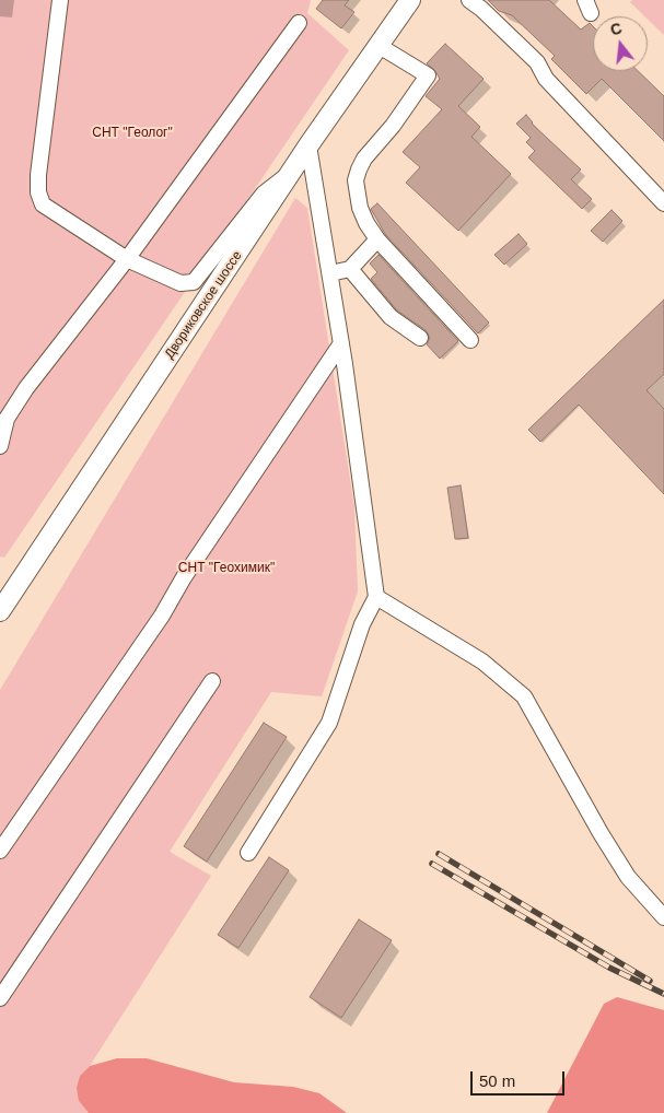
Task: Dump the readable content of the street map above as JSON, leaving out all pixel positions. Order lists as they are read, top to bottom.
{
  "streets": {
    "main road": ["Двориковское шоссе"]
  },
  "parks": ["СНТ \"Геолог\"", "СНТ \"Геохимик\""],
  "scale_bar": "50 m",
  "north": "top"
}
